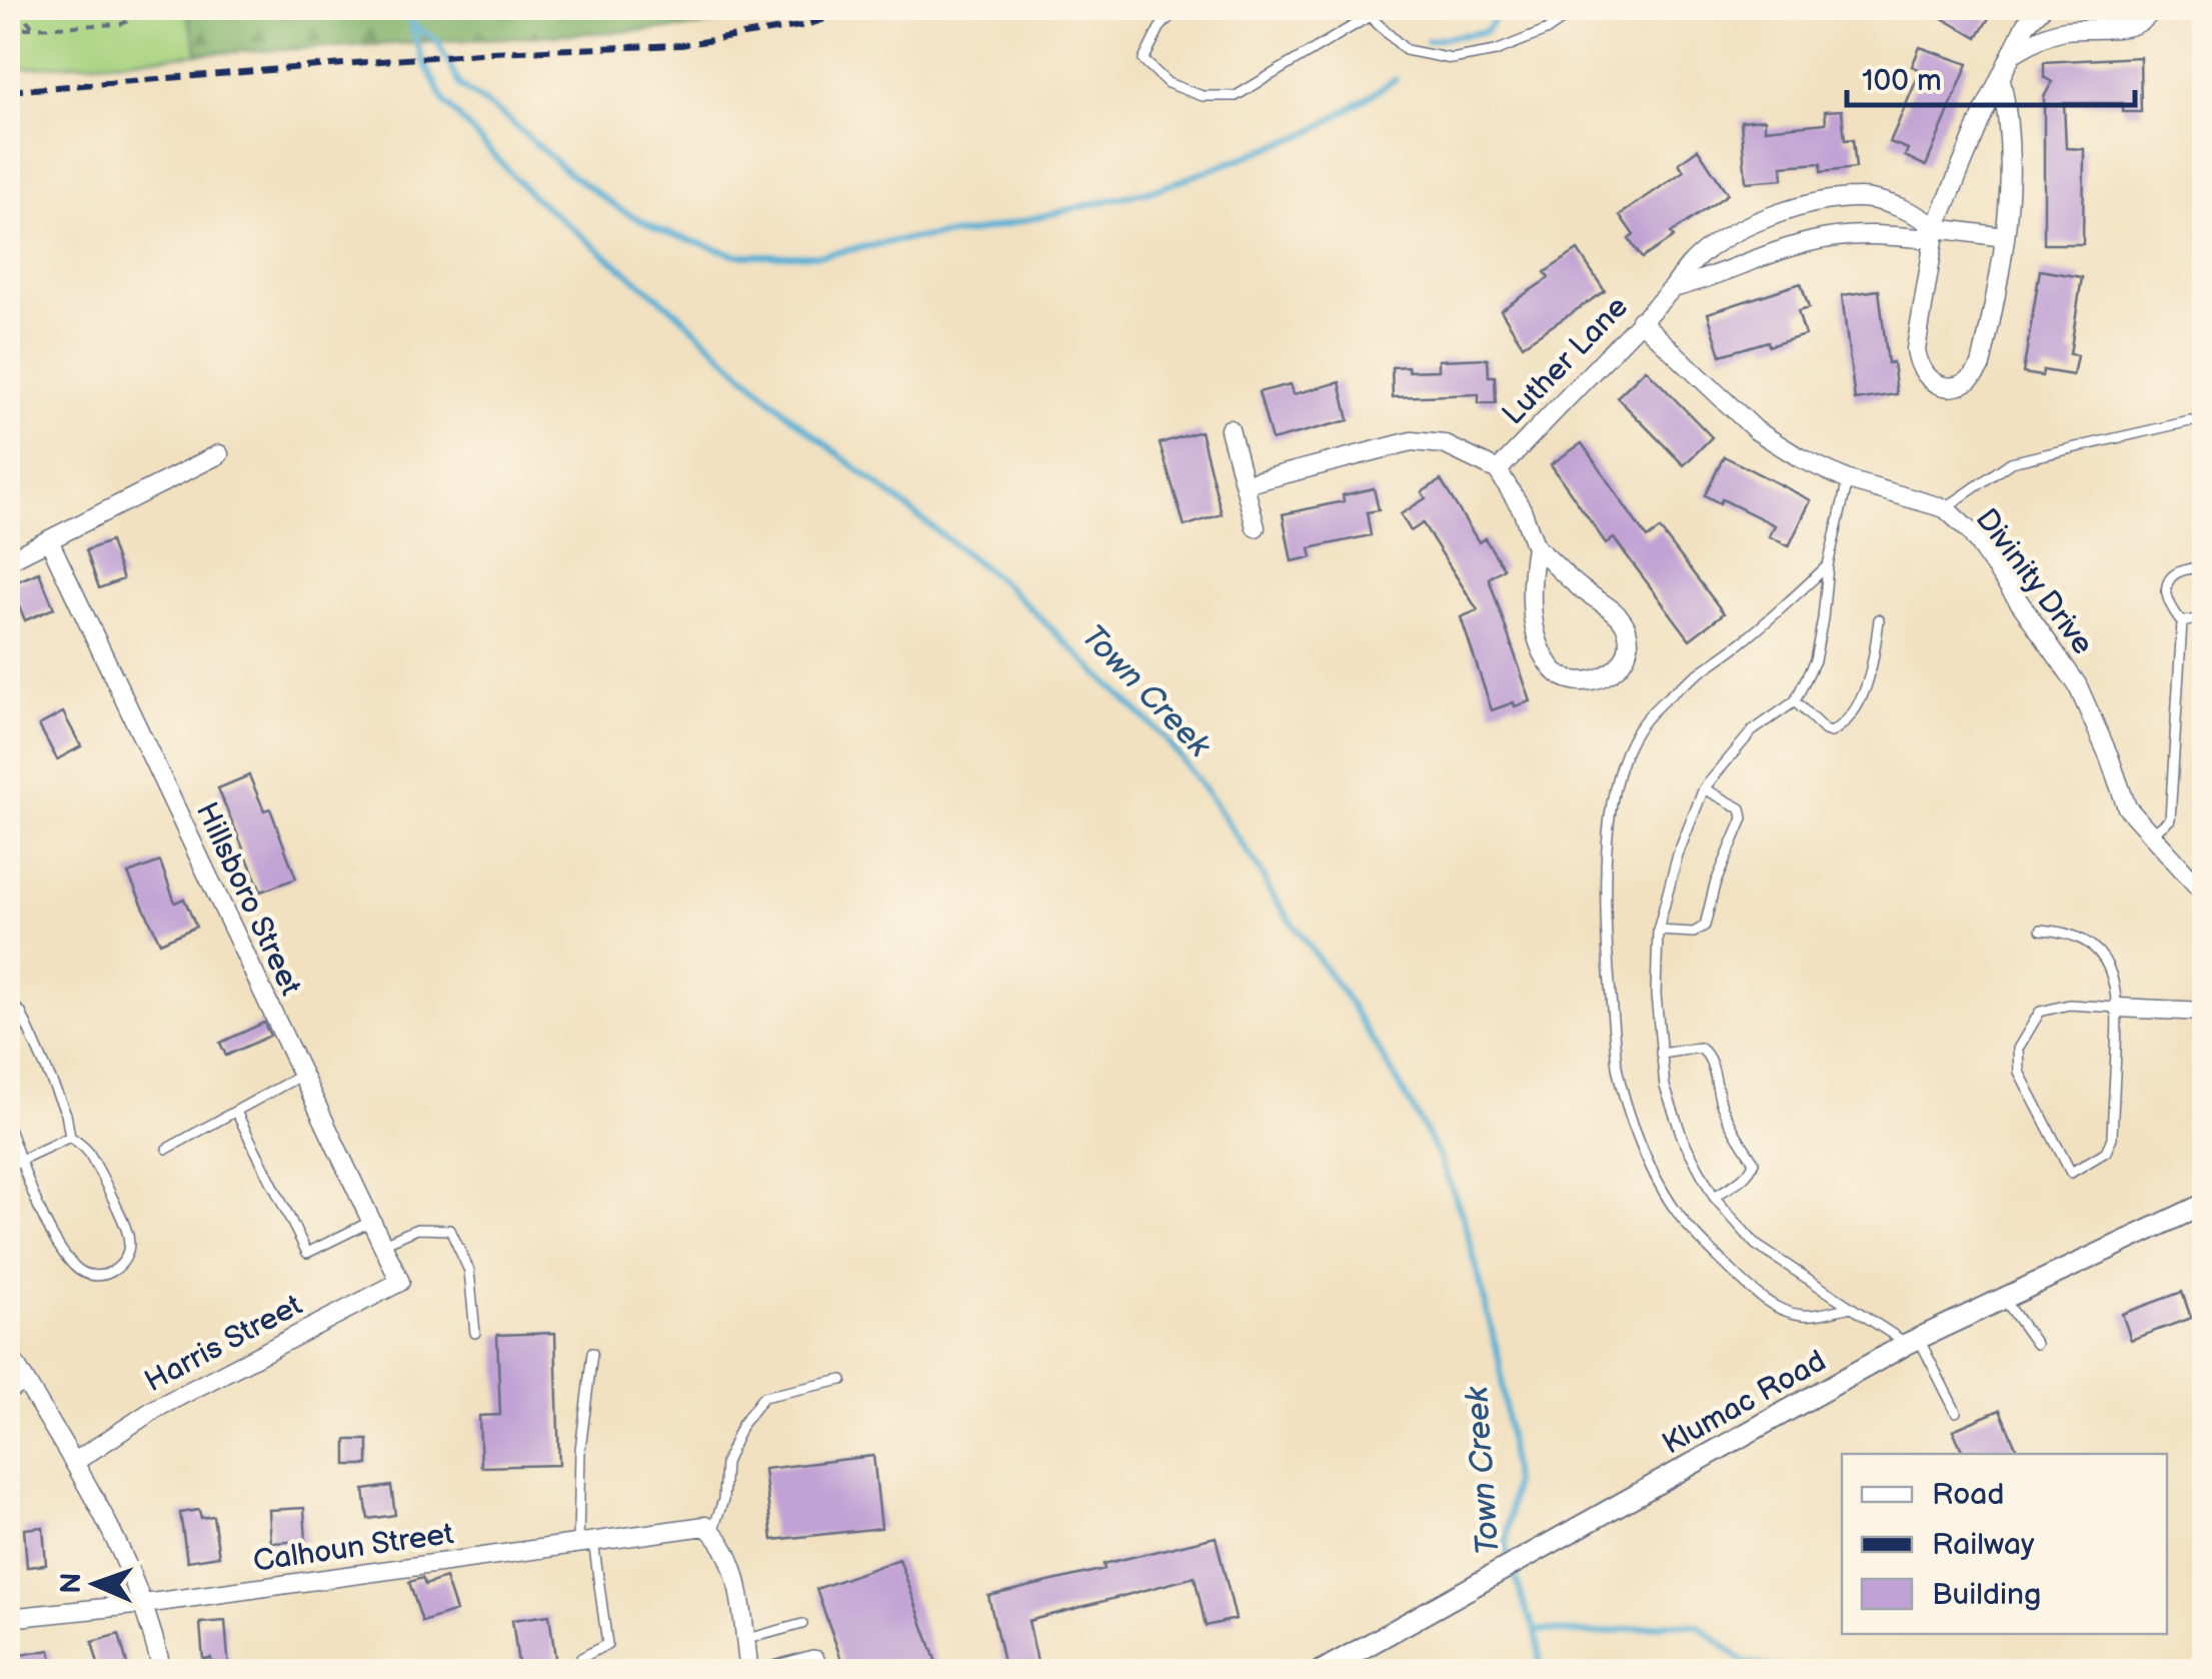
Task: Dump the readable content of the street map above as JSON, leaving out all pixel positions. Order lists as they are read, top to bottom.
{
  "streets": {
    "street": [
      "Luther Lane",
      "Divinity Drive",
      "Hillsboro Street",
      "Harris Street",
      "Klumac Road",
      "Calhoun Street"
    ]
  },
  "crossings": [
    ["Luther Lane", "Divinity Drive"],
    ["Hillsboro Street", "Harris Street"]
  ],
  "water": ["Town Creek"],
  "legend": ["Road", "Railway", "Building"],
  "scale_bar": "100 m",
  "north": "left"
}
